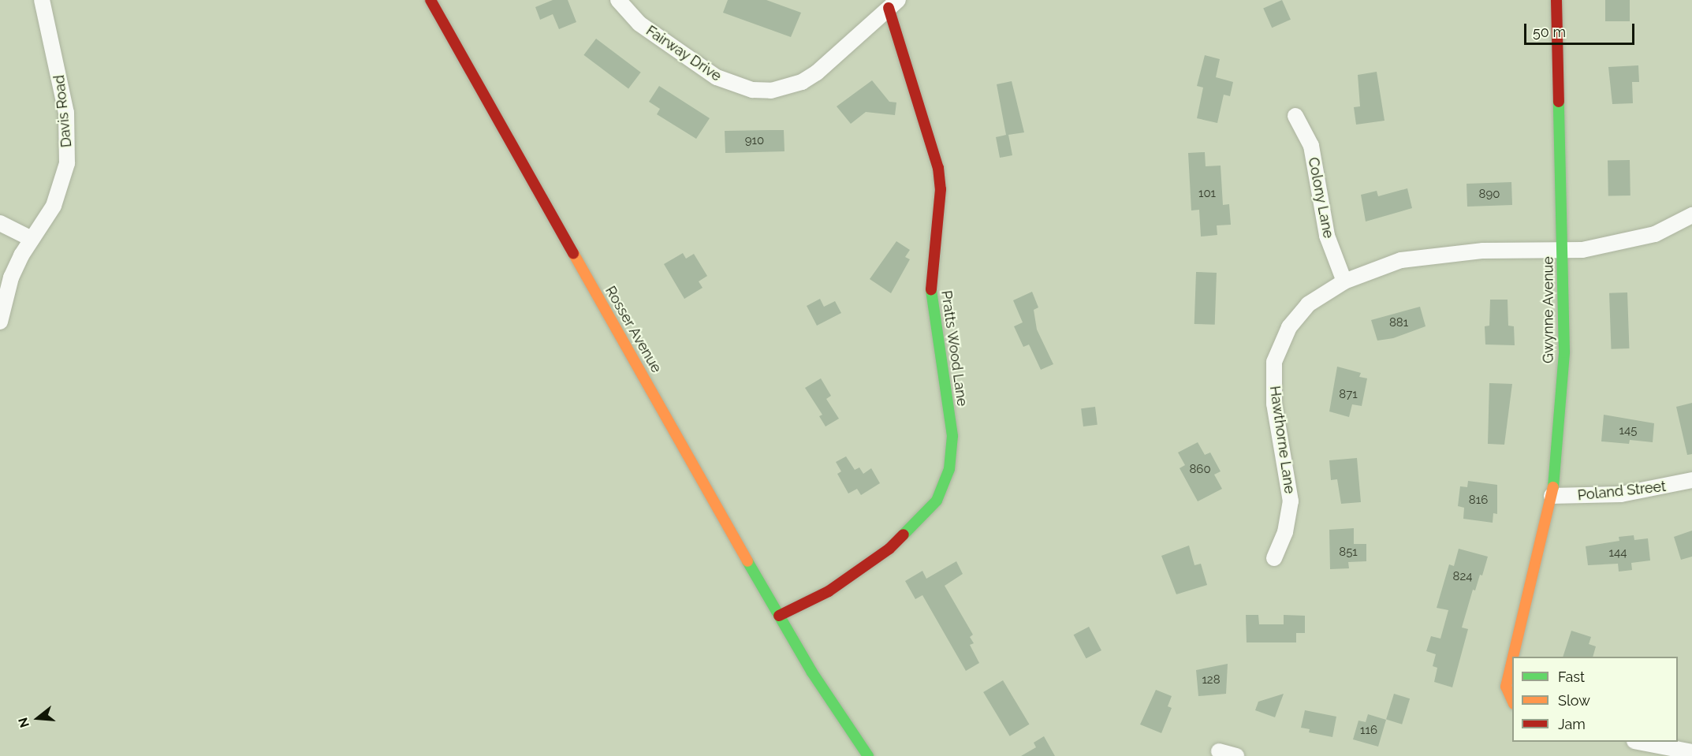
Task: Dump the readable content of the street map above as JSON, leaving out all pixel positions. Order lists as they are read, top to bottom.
{
  "streets": {
    "street": [
      "Fairway Drive",
      "Davis Road",
      "Colony Lane",
      "Gwynne Avenue",
      "Rosser Avenue",
      "Pratts Wood Lane",
      "Hawthorne Lane",
      "Poland Street"
    ]
  },
  "crossings": [
    ["Fairway Drive", "Pratts Wood Lane"],
    ["Colony Lane", "Hawthorne Lane"],
    ["Gwynne Avenue", "Hawthorne Lane"],
    ["Gwynne Avenue", "Poland Street"],
    ["Rosser Avenue", "Pratts Wood Lane"]
  ],
  "house_numbers": [
    "910",
    "101",
    "890",
    "881",
    "871",
    "145",
    "860",
    "816",
    "851",
    "144",
    "824",
    "128",
    "116"
  ],
  "legend": ["Fast", "Slow", "Jam"],
  "scale_bar": "50 m",
  "north": "left"
}
